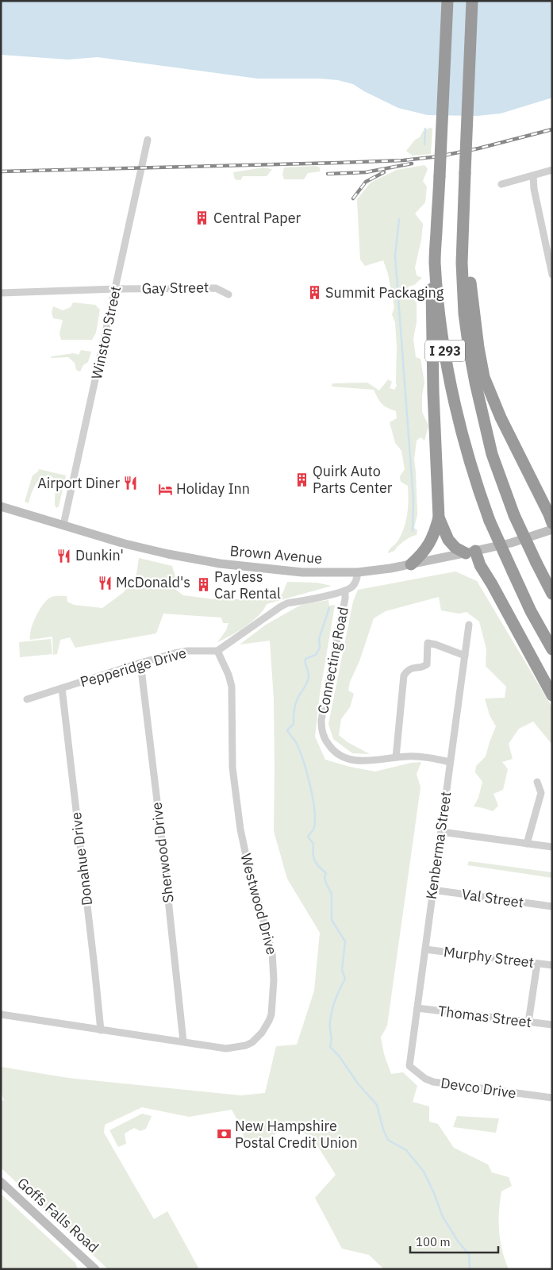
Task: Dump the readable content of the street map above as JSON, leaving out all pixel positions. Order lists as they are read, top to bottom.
{
  "streets": {
    "highway": ["I 293"],
    "main road": ["Brown Avenue", "Goffs Falls Road"],
    "street": [
      "Gay Street",
      "Winston Street",
      "Connecting Road",
      "Pepperidge Drive",
      "Kenberma Street",
      "Sherwood Drive",
      "Donahue Drive",
      "Val Street",
      "Westwood Drive",
      "Murphy Street",
      "Thomas Street",
      "Devco Drive"
    ]
  },
  "crossings": [
    ["Gay Street", "Winston Street"],
    ["Winston Street", "Brown Avenue"],
    ["Connecting Road", "Kenberma Street"],
    ["Pepperidge Drive", "Sherwood Drive"],
    ["Pepperidge Drive", "Donahue Drive"],
    ["Pepperidge Drive", "Westwood Drive"],
    ["Kenberma Street", "Val Street"],
    ["Kenberma Street", "Murphy Street"],
    ["Kenberma Street", "Thomas Street"],
    ["Kenberma Street", "Devco Drive"],
    ["Sherwood Drive", "Westwood Drive"],
    ["Donahue Drive", "Westwood Drive"]
  ],
  "places": {
    "building": [
      "Central Paper",
      "Summit Packaging",
      "Quirk Auto Parts Center",
      "Payless Car Rental"
    ],
    "restaurant": ["Airport Diner", "Dunkin'", "McDonald's"],
    "hotel": ["Holiday Inn"],
    "bank": ["New Hampshire Postal Credit Union"]
  },
  "scale_bar": "100 m"
}
